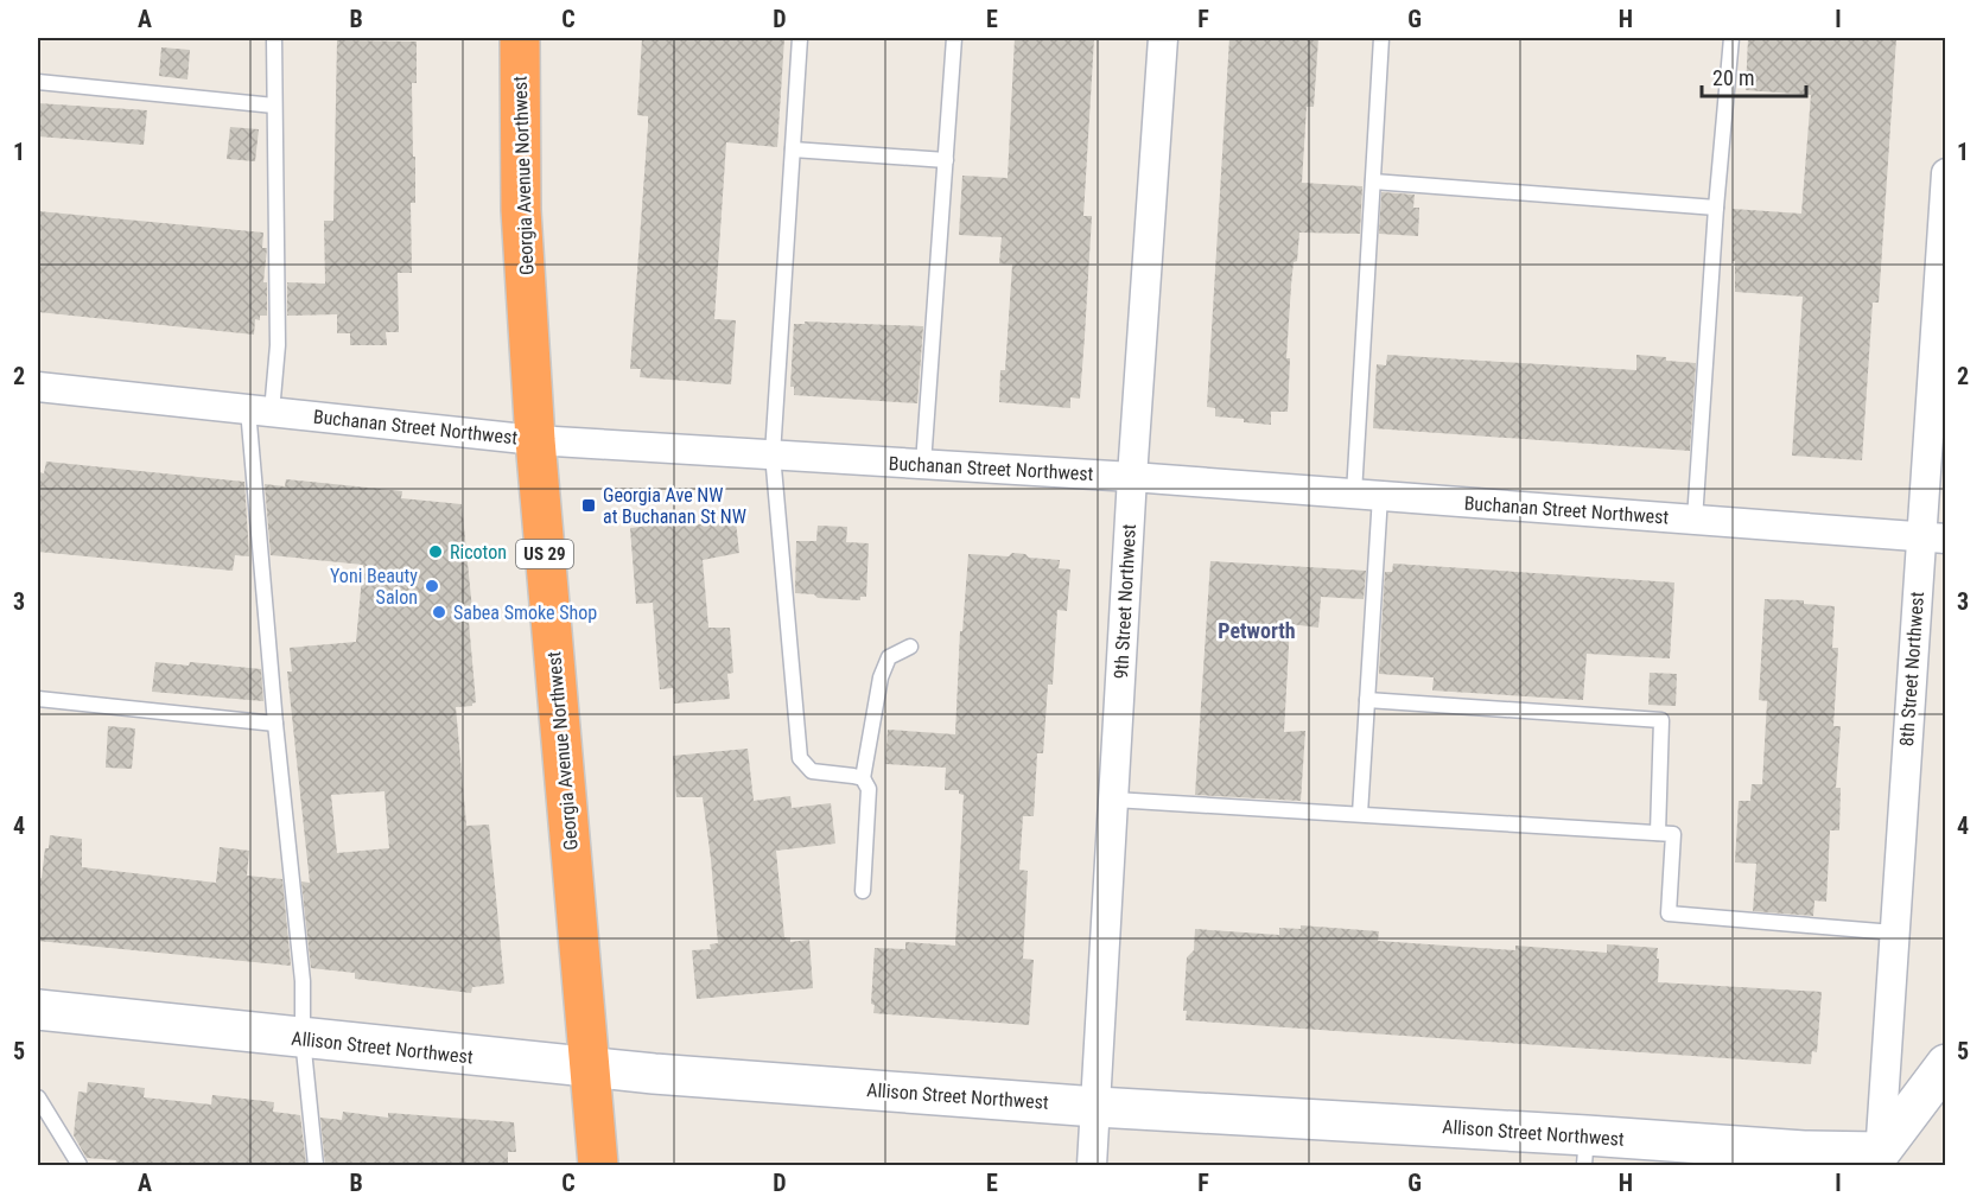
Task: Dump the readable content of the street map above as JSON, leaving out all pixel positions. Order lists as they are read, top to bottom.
{
  "streets": {
    "highway": ["Georgia Avenue Northwest", "US 29"],
    "street": [
      "Buchanan Street Northwest",
      "9th Street Northwest",
      "8th Street Northwest",
      "Allison Street Northwest"
    ]
  },
  "crossings": [
    ["Georgia Avenue Northwest", "Buchanan Street Northwest"],
    ["Georgia Avenue Northwest", "Allison Street Northwest"],
    ["Buchanan Street Northwest", "9th Street Northwest"],
    ["Buchanan Street Northwest", "8th Street Northwest"],
    ["9th Street Northwest", "Allison Street Northwest"],
    ["8th Street Northwest", "Allison Street Northwest"]
  ],
  "districts": ["Petworth"],
  "places": {
    "transit": ["Georgia Ave NW at Buchanan St NW"],
    "other": ["Ricoton", "Yoni Beauty Salon", "Sabea Smoke Shop"]
  },
  "scale_bar": "20 m",
  "grid": {
    "columns": [
      "A",
      "B",
      "C",
      "D",
      "E",
      "F",
      "G",
      "H",
      "I"
    ],
    "rows": [
      "1",
      "2",
      "3",
      "4",
      "5"
    ]
  }
}
